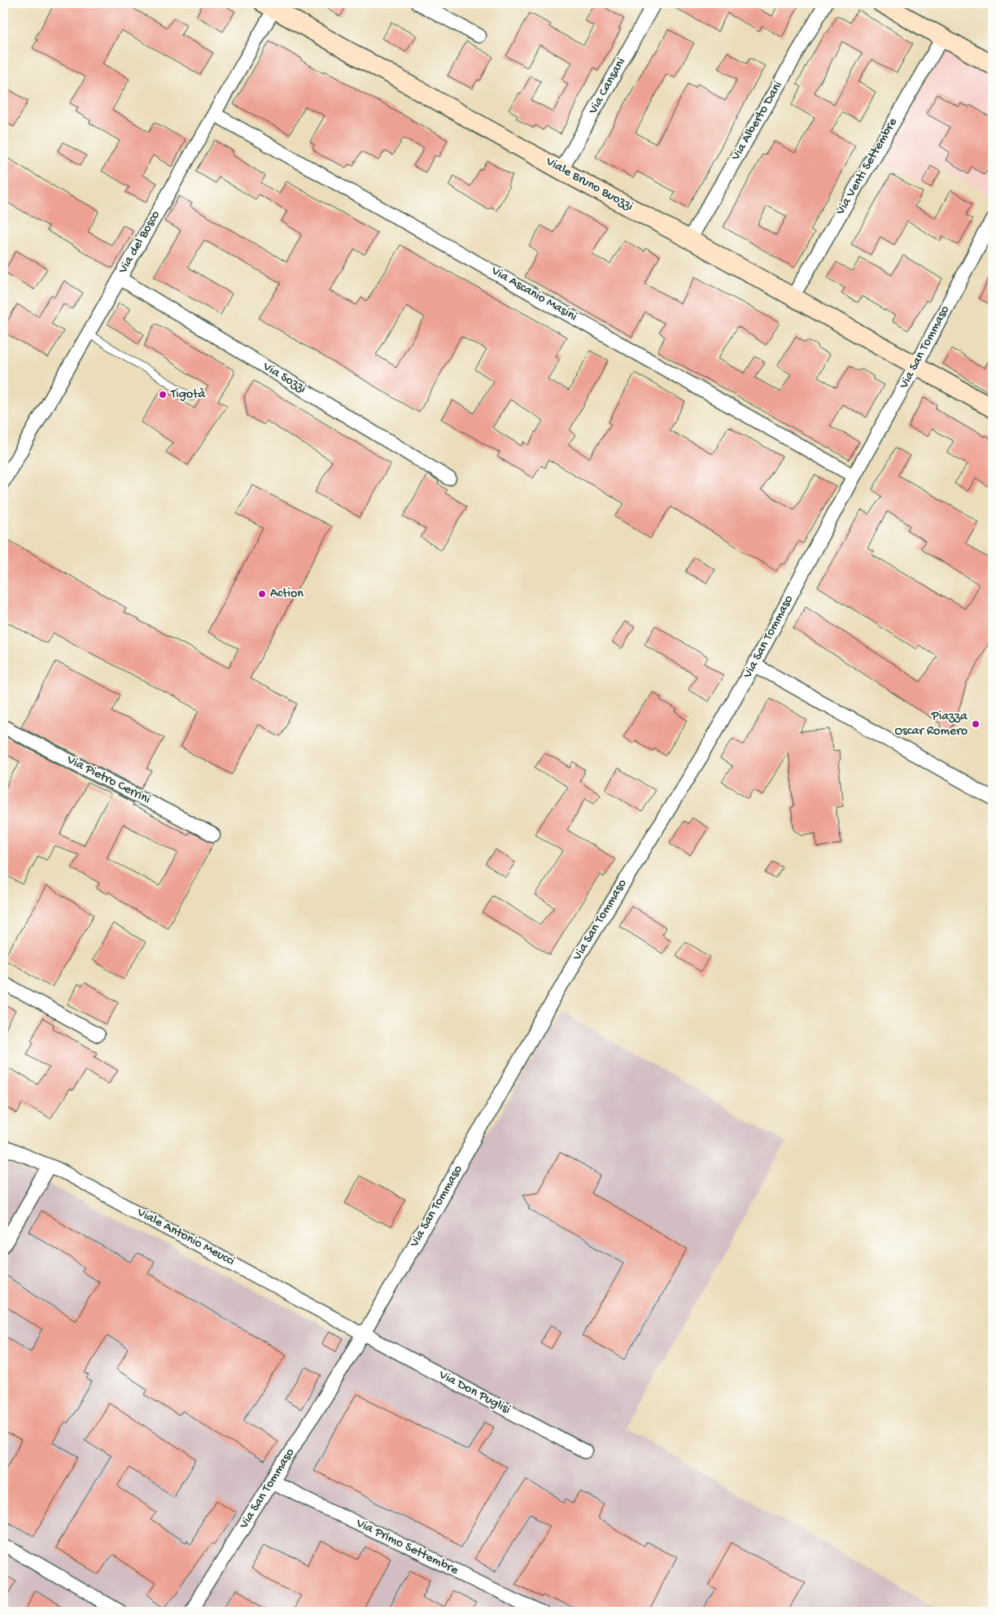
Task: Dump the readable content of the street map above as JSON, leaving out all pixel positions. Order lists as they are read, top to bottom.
{
  "streets": {
    "main road": ["Viale Bruno Buozzi"],
    "street": [
      "Via Cansani",
      "Via Alberto Dani",
      "Via Venti Settembre",
      "Via del Bosco",
      "Via Ascanio Masini",
      "Via San Tommaso",
      "Via Sozzi",
      "Via Pietro Cerrini",
      "Viale Antonio Meucci",
      "Via Don Puglisi",
      "Via Primo Settembre"
    ]
  },
  "crossings": [
    ["Via Cansani", "Viale Bruno Buozzi"],
    ["Via Alberto Dani", "Viale Bruno Buozzi"],
    ["Via Venti Settembre", "Viale Bruno Buozzi"],
    ["Viale Bruno Buozzi", "Via del Bosco"],
    ["Viale Bruno Buozzi", "Via San Tommaso"],
    ["Via del Bosco", "Via Ascanio Masini"],
    ["Via del Bosco", "Via Sozzi"],
    ["Via Ascanio Masini", "Via San Tommaso"],
    ["Via San Tommaso", "Viale Antonio Meucci"],
    ["Via San Tommaso", "Via Don Puglisi"],
    ["Via San Tommaso", "Via Primo Settembre"],
    ["Viale Antonio Meucci", "Via Don Puglisi"]
  ],
  "places": ["Tigotà", "Action", "Piazza Oscar Romero"]
}
